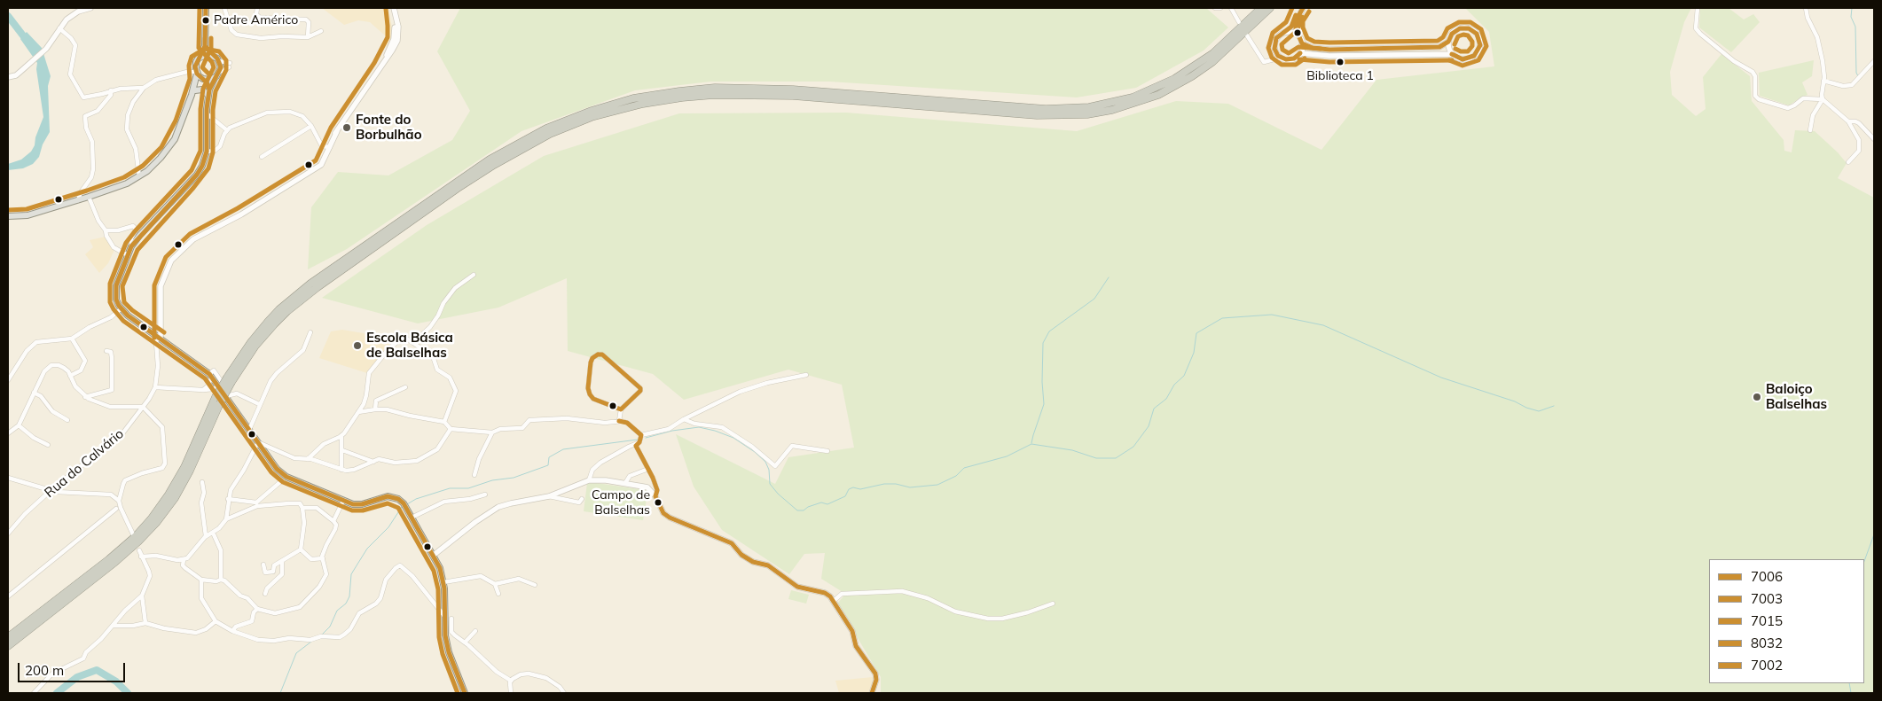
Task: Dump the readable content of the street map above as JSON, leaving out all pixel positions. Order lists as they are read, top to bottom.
{
  "streets": {
    "street": ["Rua do Calvário"]
  },
  "places": [
    "Padre Américo",
    "Biblioteca 1",
    "Fonte do Borbulhão",
    "Escola Básica de Balselhas",
    "Baloiço Balselhas",
    "Campo de Balselhas"
  ],
  "lines": [
    "transit line 7006",
    "transit line 7003",
    "transit line 8032",
    "transit line 7015",
    "transit line 7002"
  ],
  "legend": [
    "7006",
    "7003",
    "7015",
    "8032",
    "7002"
  ],
  "scale_bar": "200 m"
}
